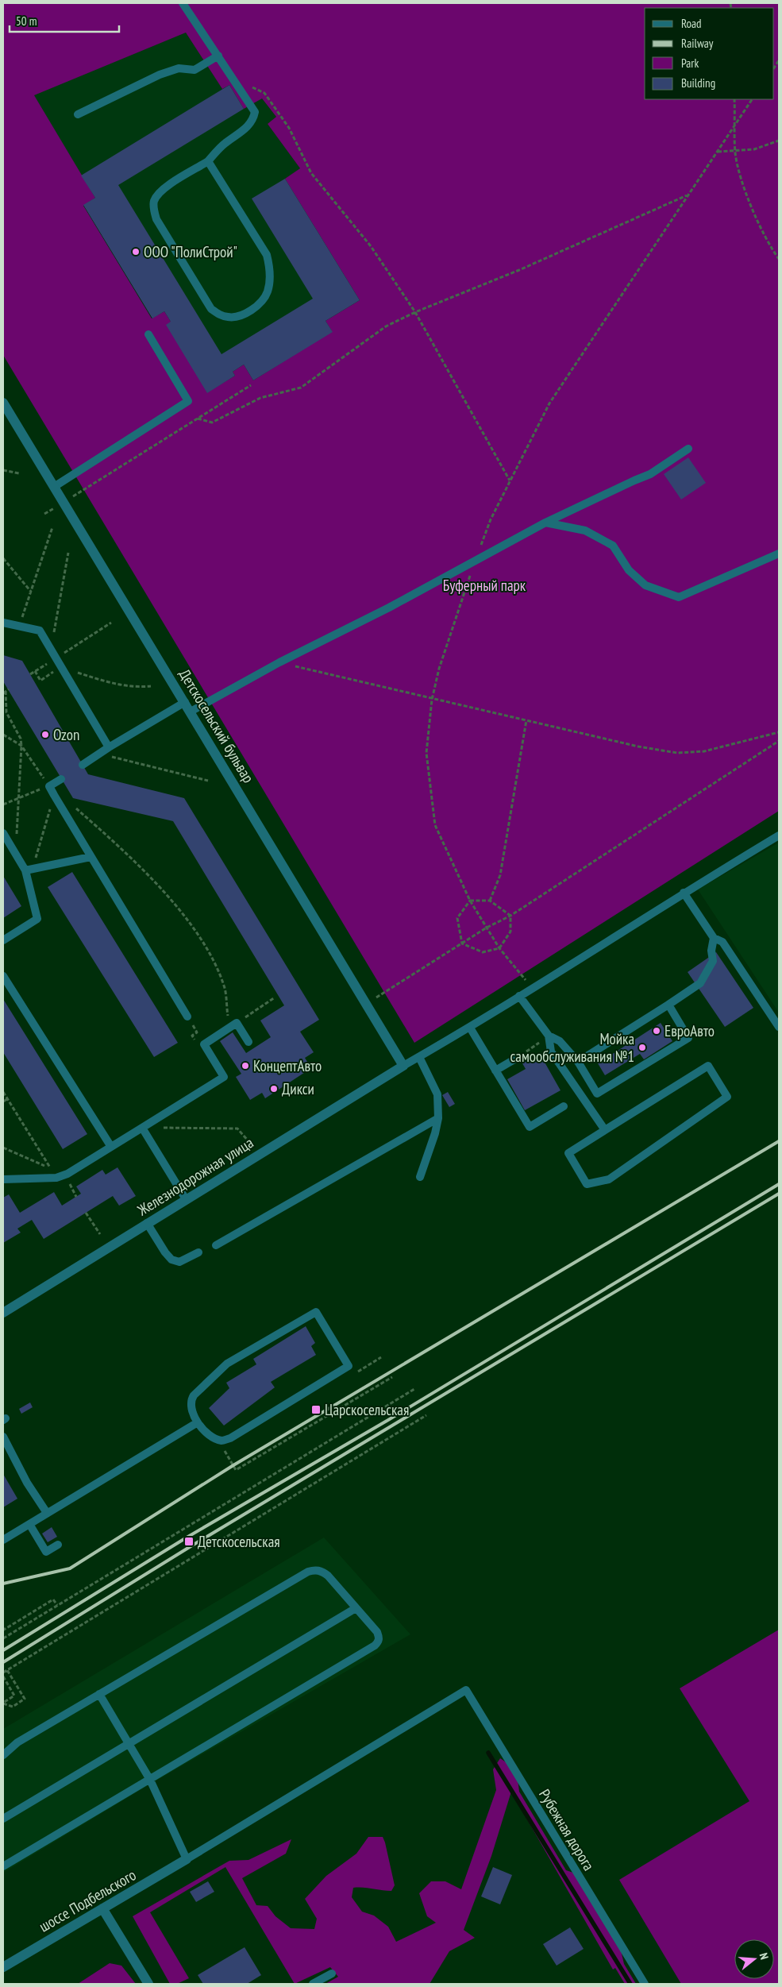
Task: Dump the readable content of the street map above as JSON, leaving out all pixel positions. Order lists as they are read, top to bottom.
{
  "streets": {
    "street": ["Детскосельский бульвар", "Железнодорожная улица", "шоссе Подбельского"],
    "lane": ["Рубежная дорога"]
  },
  "crossings": [
    ["Детскосельский бульвар", "Железнодорожная улица"],
    ["Рубежная дорога", "шоссе Подбельского"]
  ],
  "parks": ["Буферный парк"],
  "places": {
    "other": [
      "ООО \"ПолиСтрой\"",
      "Ozon",
      "ЕвроАвто",
      "Мойка самообслуживания №1",
      "КонцептАвто",
      "Дикси"
    ],
    "transit": ["Царскосельская", "Детскосельская"]
  },
  "legend": [
    "Road",
    "Railway",
    "Park",
    "Building"
  ],
  "scale_bar": "50 m",
  "north": "right"
}
